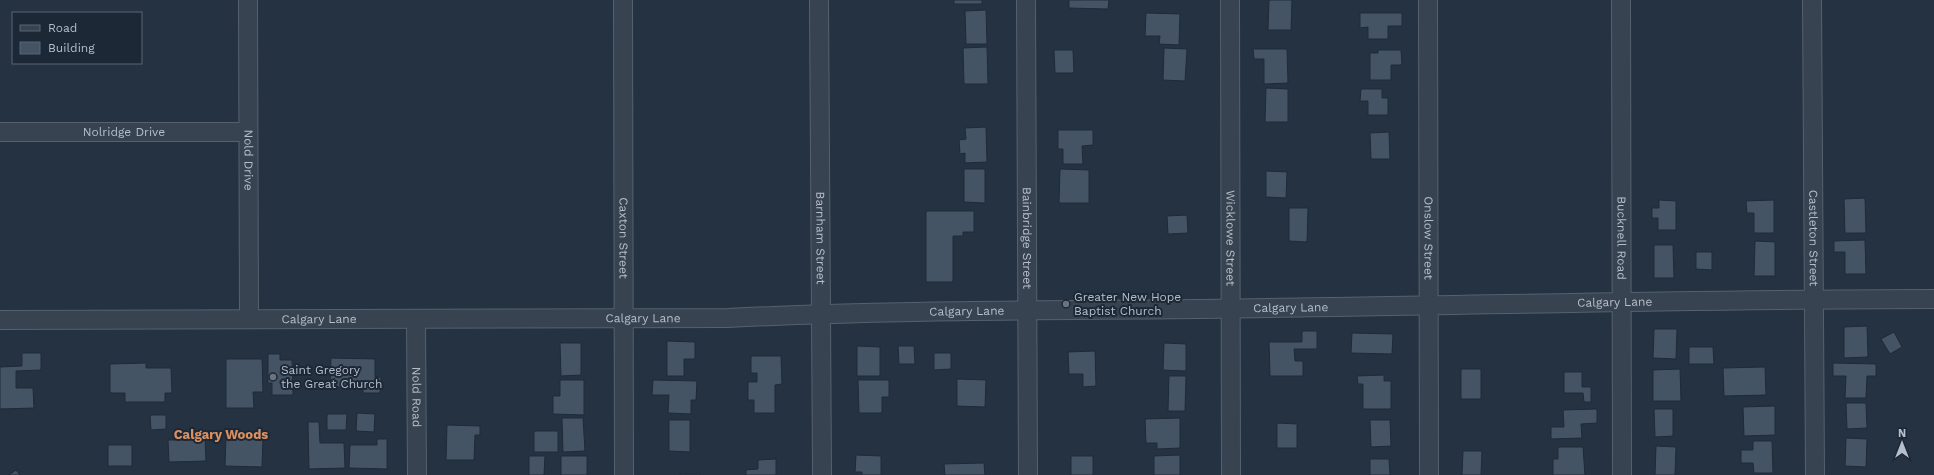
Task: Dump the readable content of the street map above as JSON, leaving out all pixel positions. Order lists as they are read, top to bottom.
{
  "streets": {
    "street": [
      "Nolridge Drive",
      "Nold Drive",
      "Caxton Street",
      "Barnham Street",
      "Bainbridge Street",
      "Wicklowe Street",
      "Onslow Street",
      "Bucknell Road",
      "Castleton Street",
      "Calgary Lane",
      "Nold Road"
    ]
  },
  "crossings": [
    ["Nolridge Drive", "Nold Drive"],
    ["Nold Drive", "Calgary Lane"],
    ["Caxton Street", "Calgary Lane"],
    ["Barnham Street", "Calgary Lane"],
    ["Bainbridge Street", "Calgary Lane"],
    ["Wicklowe Street", "Calgary Lane"],
    ["Onslow Street", "Calgary Lane"],
    ["Bucknell Road", "Calgary Lane"],
    ["Castleton Street", "Calgary Lane"],
    ["Calgary Lane", "Nold Road"]
  ],
  "districts": ["Calgary Woods"],
  "places": ["Greater New Hope Baptist Church", "Saint Gregory the Great Church"],
  "legend": ["Road", "Building"],
  "north": "top"
}
